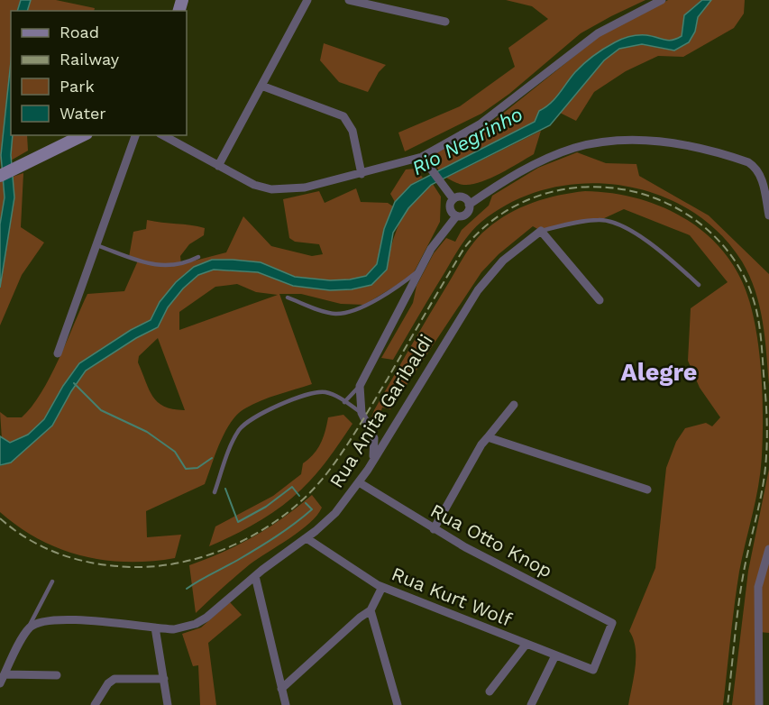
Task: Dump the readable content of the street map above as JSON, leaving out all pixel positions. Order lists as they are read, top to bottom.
{
  "streets": {
    "street": ["Rua Anita Garibaldi", "Rua Otto Knop", "Rua Kurt Wolf"]
  },
  "crossings": [
    ["Rua Anita Garibaldi", "Rua Otto Knop"],
    ["Rua Anita Garibaldi", "Rua Kurt Wolf"],
    ["Rua Otto Knop", "Rua Kurt Wolf"]
  ],
  "districts": ["Alegre"],
  "water": ["Rio Negrinho"],
  "legend": [
    "Road",
    "Railway",
    "Park",
    "Water"
  ]
}
